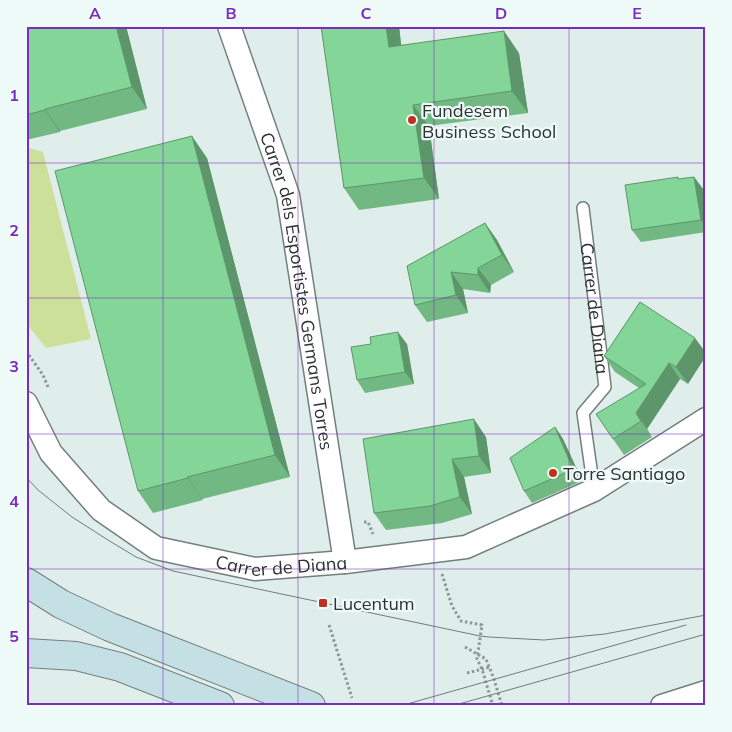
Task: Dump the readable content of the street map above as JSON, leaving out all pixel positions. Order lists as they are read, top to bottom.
{
  "streets": {
    "street": ["Carrer dels Esportistes Germans Torres", "Carrer de Diana"]
  },
  "crossings": [
    ["Carrer dels Esportistes Germans Torres", "Carrer de Diana"]
  ],
  "places": {
    "other": ["Fundesem Business School", "Torre Santiago"],
    "transit": ["Lucentum"]
  },
  "grid": {
    "columns": [
      "A",
      "B",
      "C",
      "D",
      "E"
    ],
    "rows": [
      "1",
      "2",
      "3",
      "4",
      "5"
    ]
  }
}
